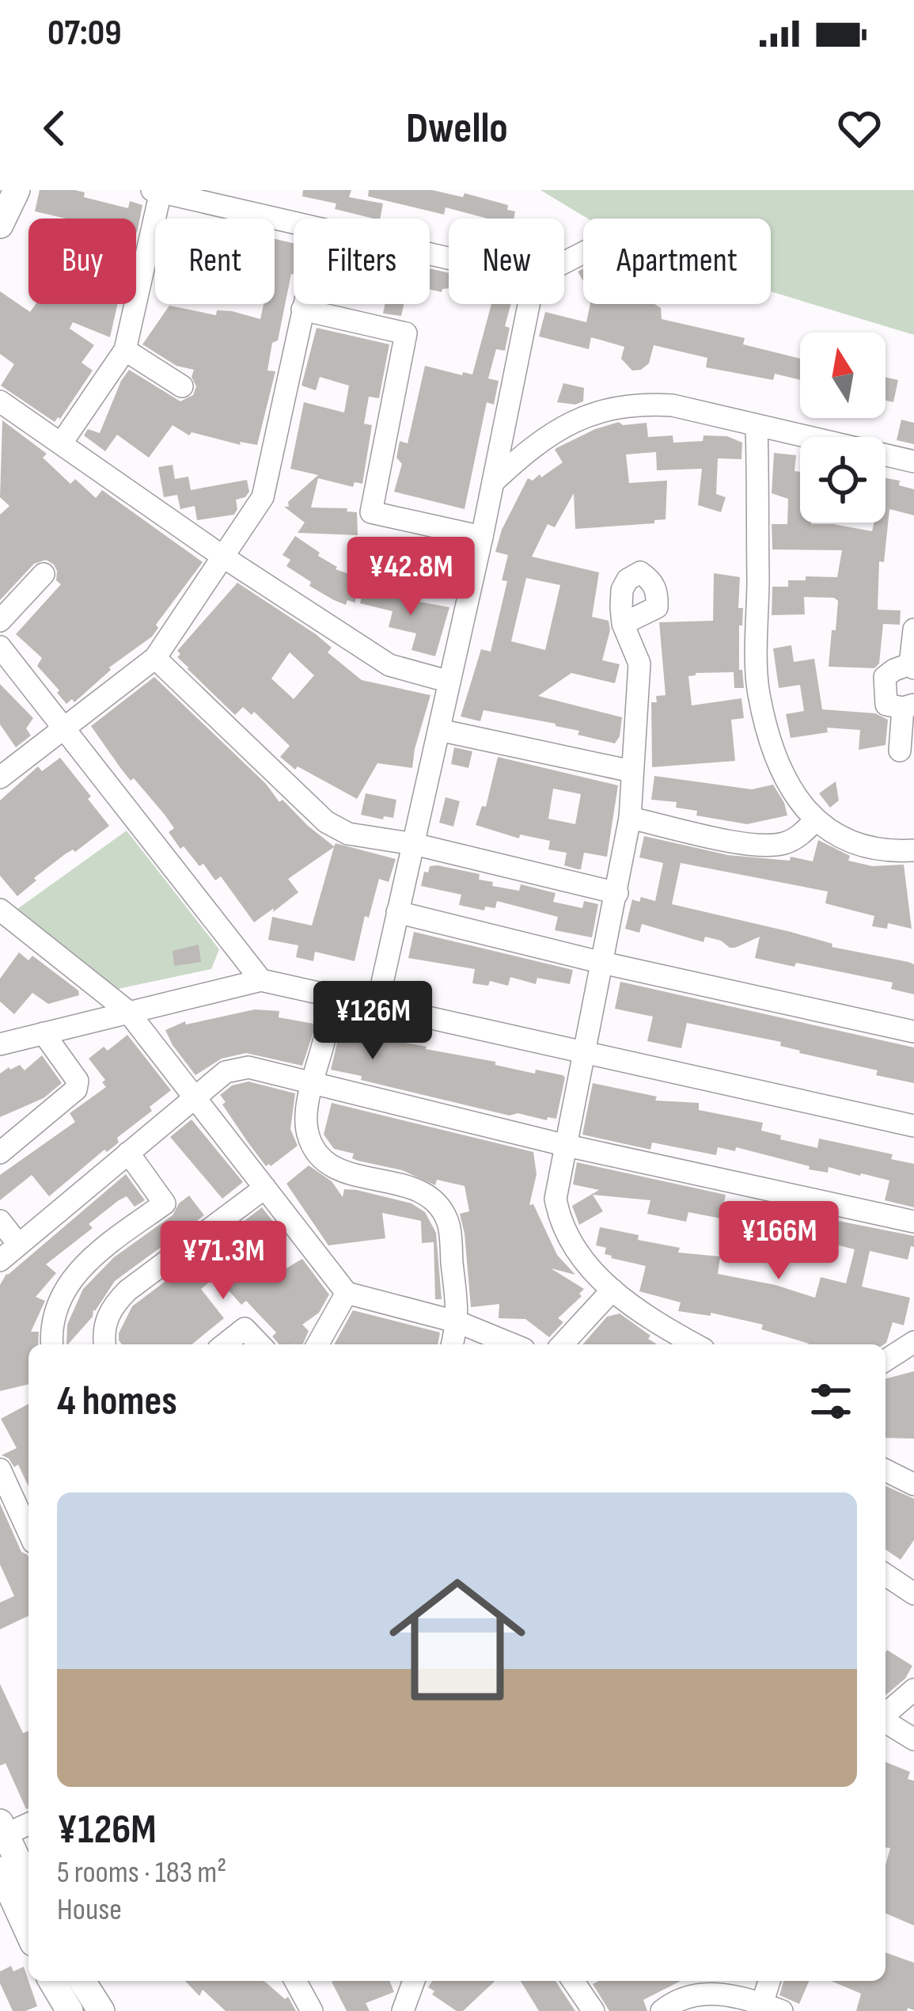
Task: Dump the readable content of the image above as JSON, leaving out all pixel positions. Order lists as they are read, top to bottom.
{
  "north": "top",
  "page": {
    "status": "07:09",
    "header": "Dwello",
    "chip": [
      "Buy",
      "Rent",
      "Filters",
      "New",
      "Apartment"
    ],
    "price": [
      "¥42.8M",
      "¥126M",
      "¥166M",
      "¥71.3M"
    ],
    "heading": "4 homes",
    "list": [
      {
        "name": "¥126M",
        "note": "5 rooms · 183 m² · House"
      }
    ]
  }
}
